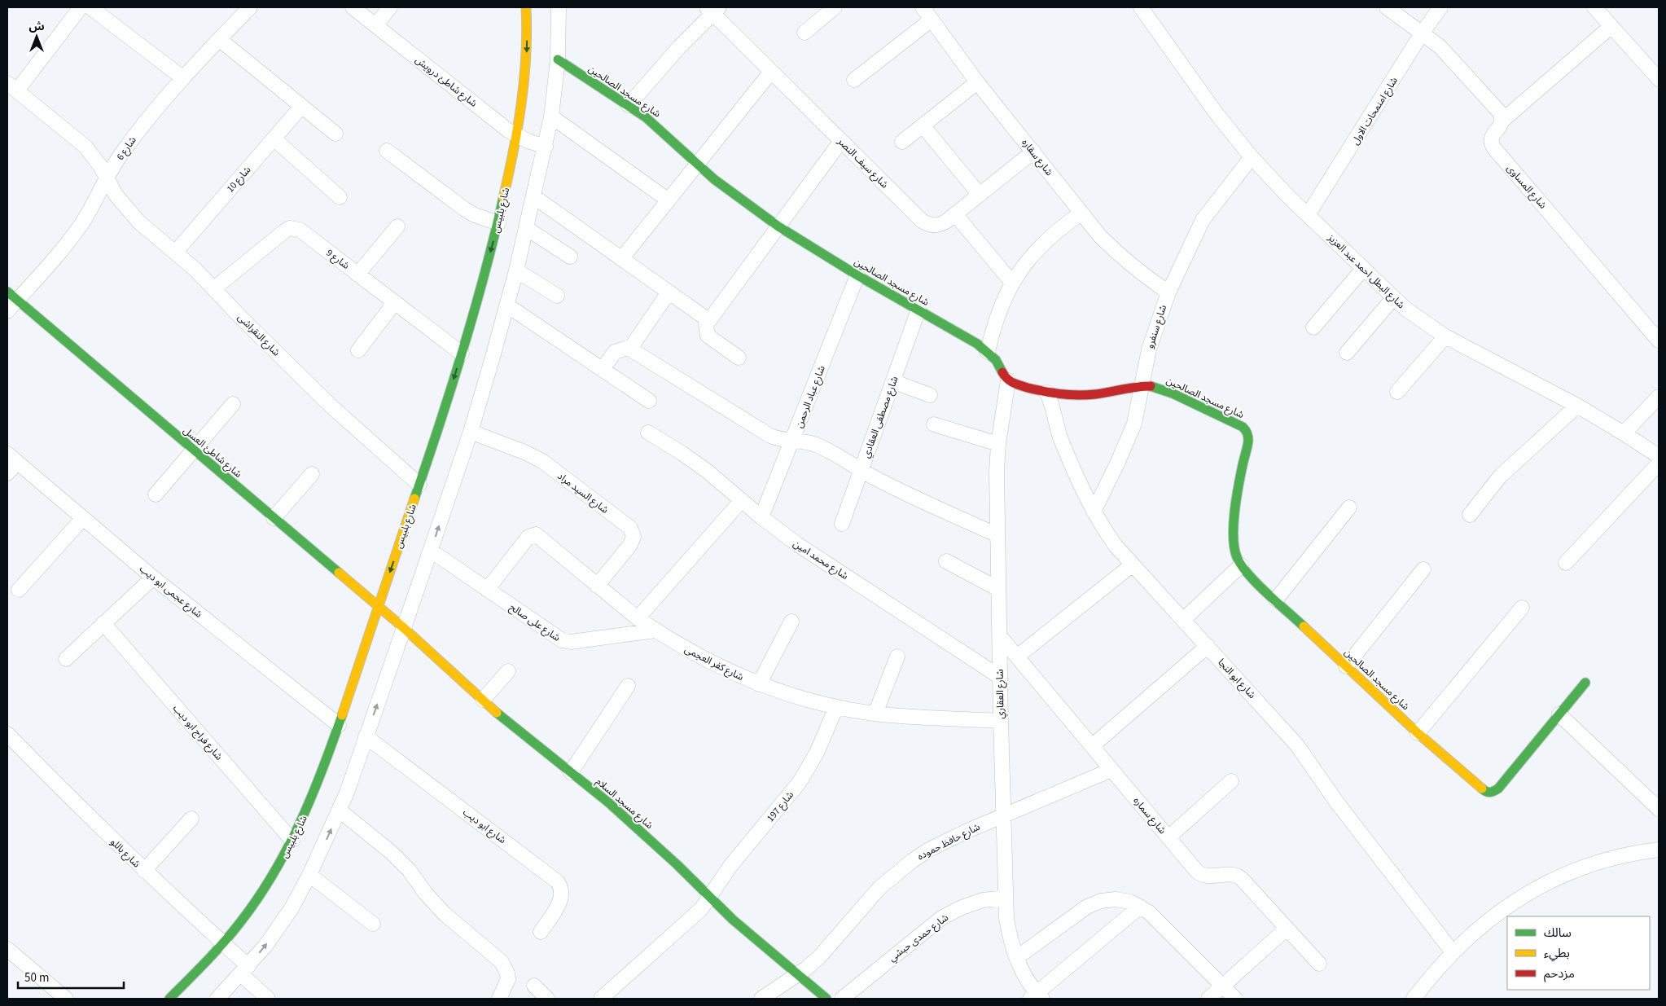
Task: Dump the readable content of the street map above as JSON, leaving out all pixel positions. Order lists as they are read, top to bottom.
{
  "streets": {
    "street": [
      "شارع شاطئ درويش",
      "شارع مسجد الصالحين",
      "شارع امنمحات الاول",
      "شارع 6",
      "شارع سقاره",
      "شارع سيف النصر",
      "شارع 10",
      "شارع المساوى",
      "شارع بلبيس",
      "شارع 9",
      "شارع البطل احمد عبد العزيز",
      "شارع سنفرو",
      "شارع النقراشى",
      "شارع عباد الرحمن",
      "شارع مصطفى العقادي",
      "شارع شاطئ العسل",
      "شارع السيد مراد",
      "شارع محمد امين",
      "شارع عجمى ابو ديب",
      "شارع على صالح",
      "شارع كفر العجمى",
      "شارع ابو النجا",
      "شارع العقاري",
      "شارع فراج ابو ديب",
      "شارع مسجد السلام",
      "شارع 197",
      "شارع سماره",
      "شارع ابو ديب",
      "شارع حافظ حموده",
      "شارع باللو",
      "شارع حمدى حبشي"
    ]
  },
  "crossings": [
    ["شارع شاطئ درويش", "شارع بلبيس"],
    ["شارع مسجد الصالحين", "شارع سنفرو"],
    ["شارع مسجد الصالحين", "شارع عباد الرحمن"],
    ["شارع مسجد الصالحين", "شارع مصطفى العقادي"],
    ["شارع مسجد الصالحين", "شارع ابو النجا"],
    ["شارع مسجد الصالحين", "شارع العقاري"],
    ["شارع امنمحات الاول", "شارع البطل احمد عبد العزيز"],
    ["شارع 6", "شارع النقراشى"],
    ["شارع 6", "شارع شاطئ العسل"],
    ["شارع سقاره", "شارع سيف النصر"],
    ["شارع سقاره", "شارع سنفرو"],
    ["شارع 10", "شارع النقراشى"],
    ["شارع بلبيس", "شارع 9"],
    ["شارع بلبيس", "شارع النقراشى"],
    ["شارع بلبيس", "شارع شاطئ العسل"],
    ["شارع بلبيس", "شارع عجمى ابو ديب"],
    ["شارع بلبيس", "شارع فراج ابو ديب"],
    ["شارع بلبيس", "شارع باللو"],
    ["شارع 9", "شارع النقراشى"],
    ["شارع البطل احمد عبد العزيز", "شارع سنفرو"],
    ["شارع سنفرو", "شارع ابو النجا"],
    ["شارع عباد الرحمن", "شارع محمد امين"],
    ["شارع شاطئ العسل", "شارع مسجد السلام"],
    ["شارع السيد مراد", "شارع كفر العجمى"],
    ["شارع محمد امين", "شارع العقاري"],
    ["شارع على صالح", "شارع كفر العجمى"],
    ["شارع كفر العجمى", "شارع العقاري"],
    ["شارع كفر العجمى", "شارع 197"],
    ["شارع العقاري", "شارع سماره"],
    ["شارع العقاري", "شارع حافظ حموده"],
    ["شارع العقاري", "شارع حمدى حبشي"],
    ["شارع مسجد السلام", "شارع 197"],
    ["شارع مسجد السلام", "شارع حافظ حموده"],
    ["شارع سماره", "شارع حافظ حموده"]
  ],
  "legend": ["سالك", "بطيء", "مزدحم"],
  "scale_bar": "50 m",
  "north": "top"
}
